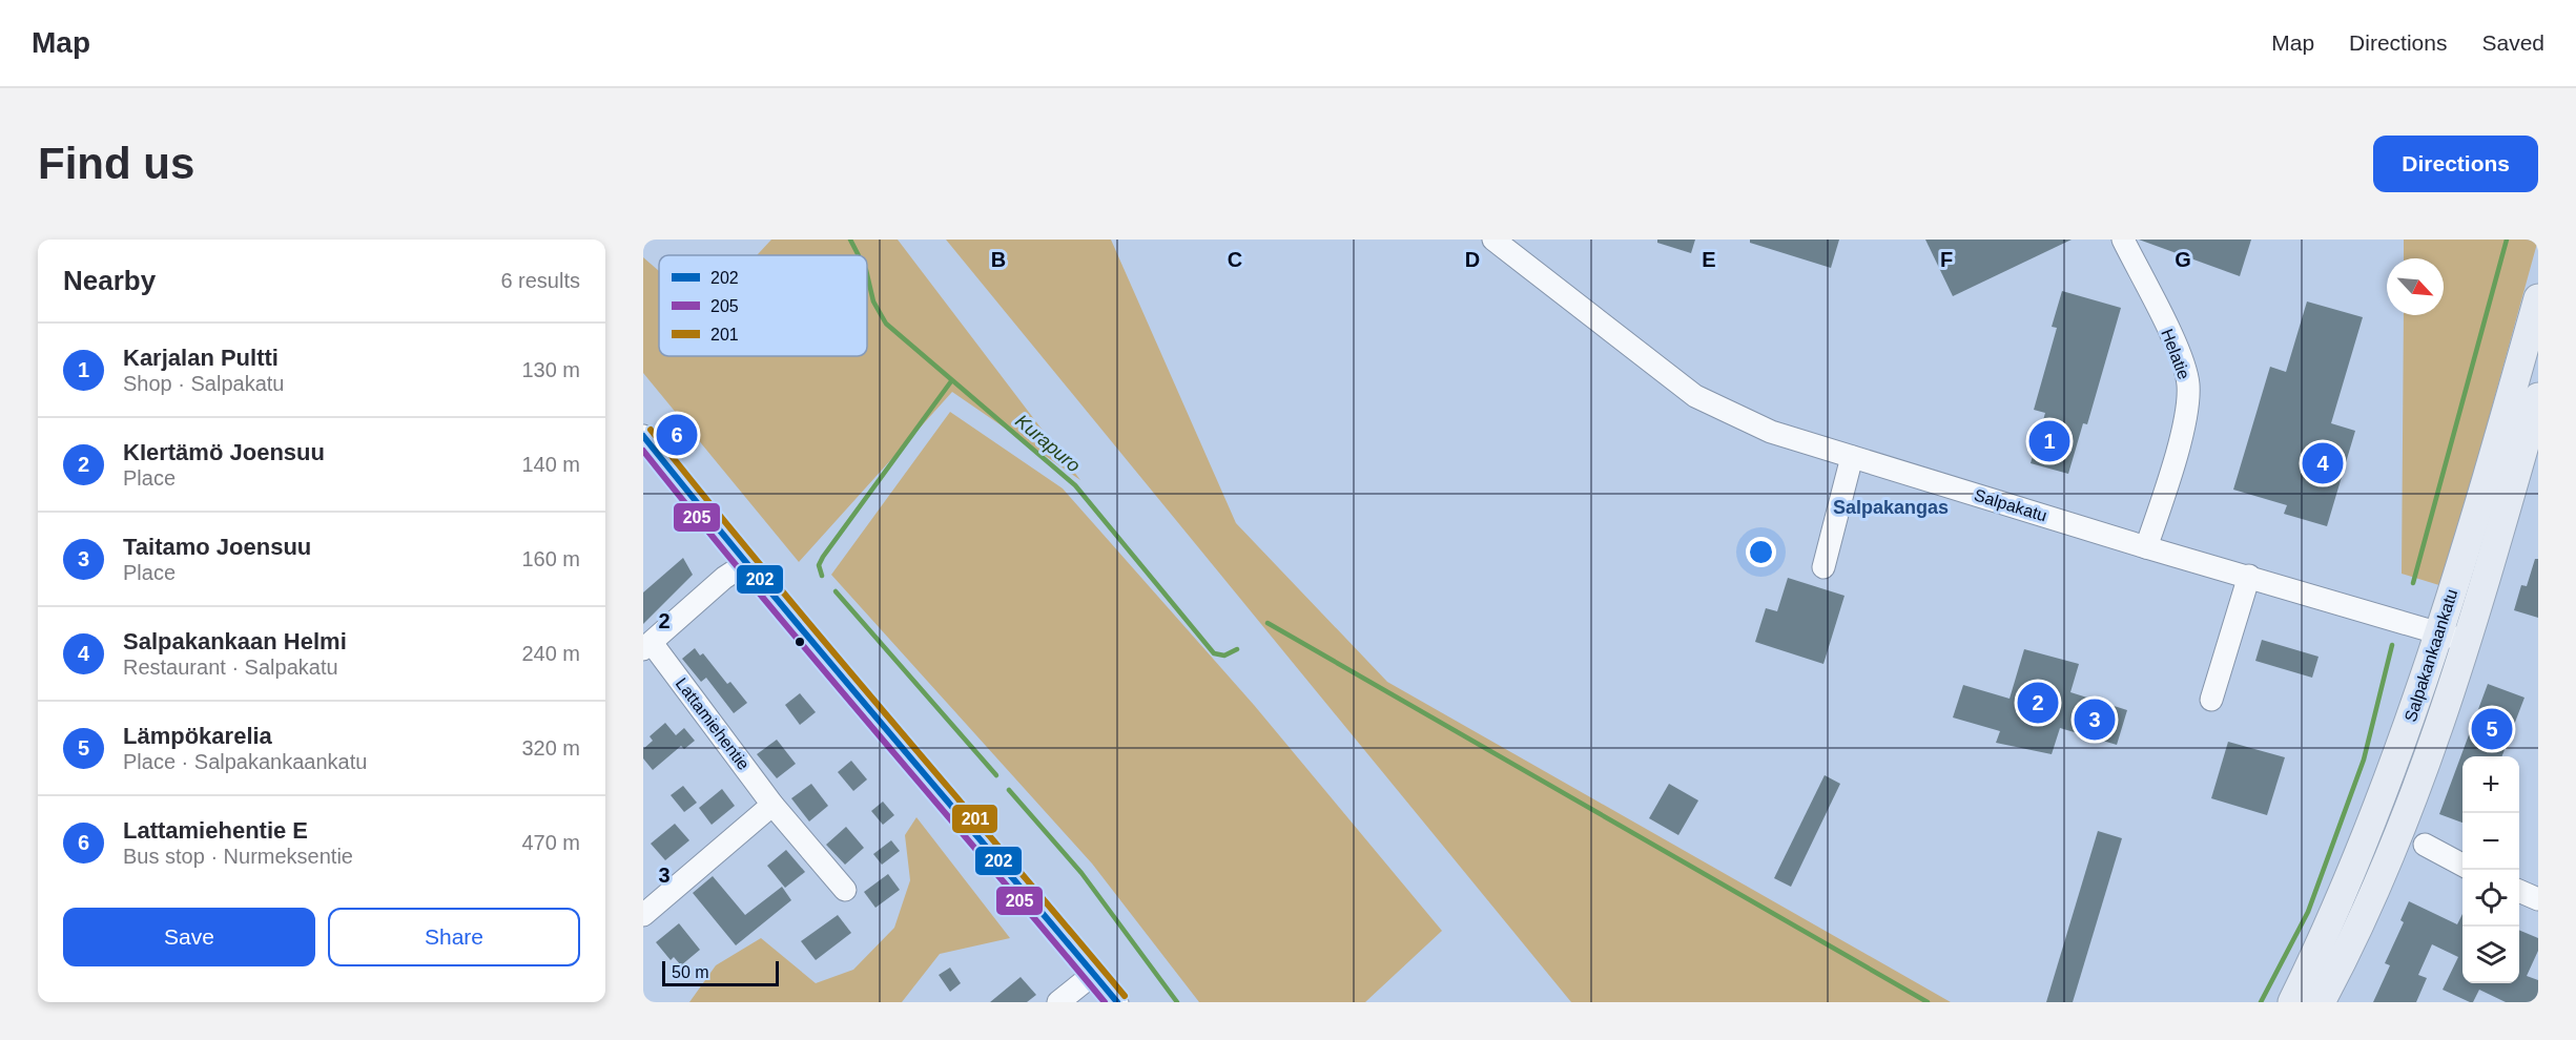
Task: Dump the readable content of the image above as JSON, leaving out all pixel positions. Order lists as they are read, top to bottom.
{
  "streets": {
    "main road": ["Salpakankaankatu"],
    "street": ["Helatie", "Salpakatu", "Lattamiehentie"]
  },
  "crossings": [
    ["Helatie", "Salpakatu"],
    ["Salpakatu", "Salpakankaankatu"]
  ],
  "districts": ["Salpakangas"],
  "water": ["Kurapuro"],
  "lines": ["transit line 201", "transit line 202", "transit line 205"],
  "legend": ["202", "205", "201"],
  "scale_bar": "50 m",
  "north": "bottom right",
  "page": {
    "header": "Map",
    "nav": ["Map", "Directions", "Saved"],
    "buttons": [
      "Directions",
      ["Save", "Share"]
    ],
    "title": "Find us",
    "heading": ["Nearby", "6 results"],
    "list": [
      {
        "mark": "1",
        "name": "Karjalan Pultti",
        "note": "Shop · Salpakatu",
        "value": "130 m"
      },
      {
        "mark": "2",
        "name": "KIertämö Joensuu",
        "note": "Place",
        "value": "140 m"
      },
      {
        "mark": "3",
        "name": "Taitamo Joensuu",
        "note": "Place",
        "value": "160 m"
      },
      {
        "mark": "4",
        "name": "Salpakankaan Helmi",
        "note": "Restaurant · Salpakatu",
        "value": "240 m"
      },
      {
        "mark": "5",
        "name": "Lämpökarelia",
        "note": "Place · Salpakankaankatu",
        "value": "320 m"
      },
      {
        "mark": "6",
        "name": "Lattamiehentie E",
        "note": "Bus stop · Nurmeksentie",
        "value": "470 m"
      }
    ],
    "pins": [
      "6",
      "1",
      "4",
      "2",
      "3",
      "5"
    ],
    "map_buttons": ["+", "−"],
    "scale": "50 m"
  },
  "grid": {
    "columns": [
      "B",
      "C",
      "D",
      "E",
      "F",
      "G"
    ],
    "rows": ["2", "3"]
  }
}
